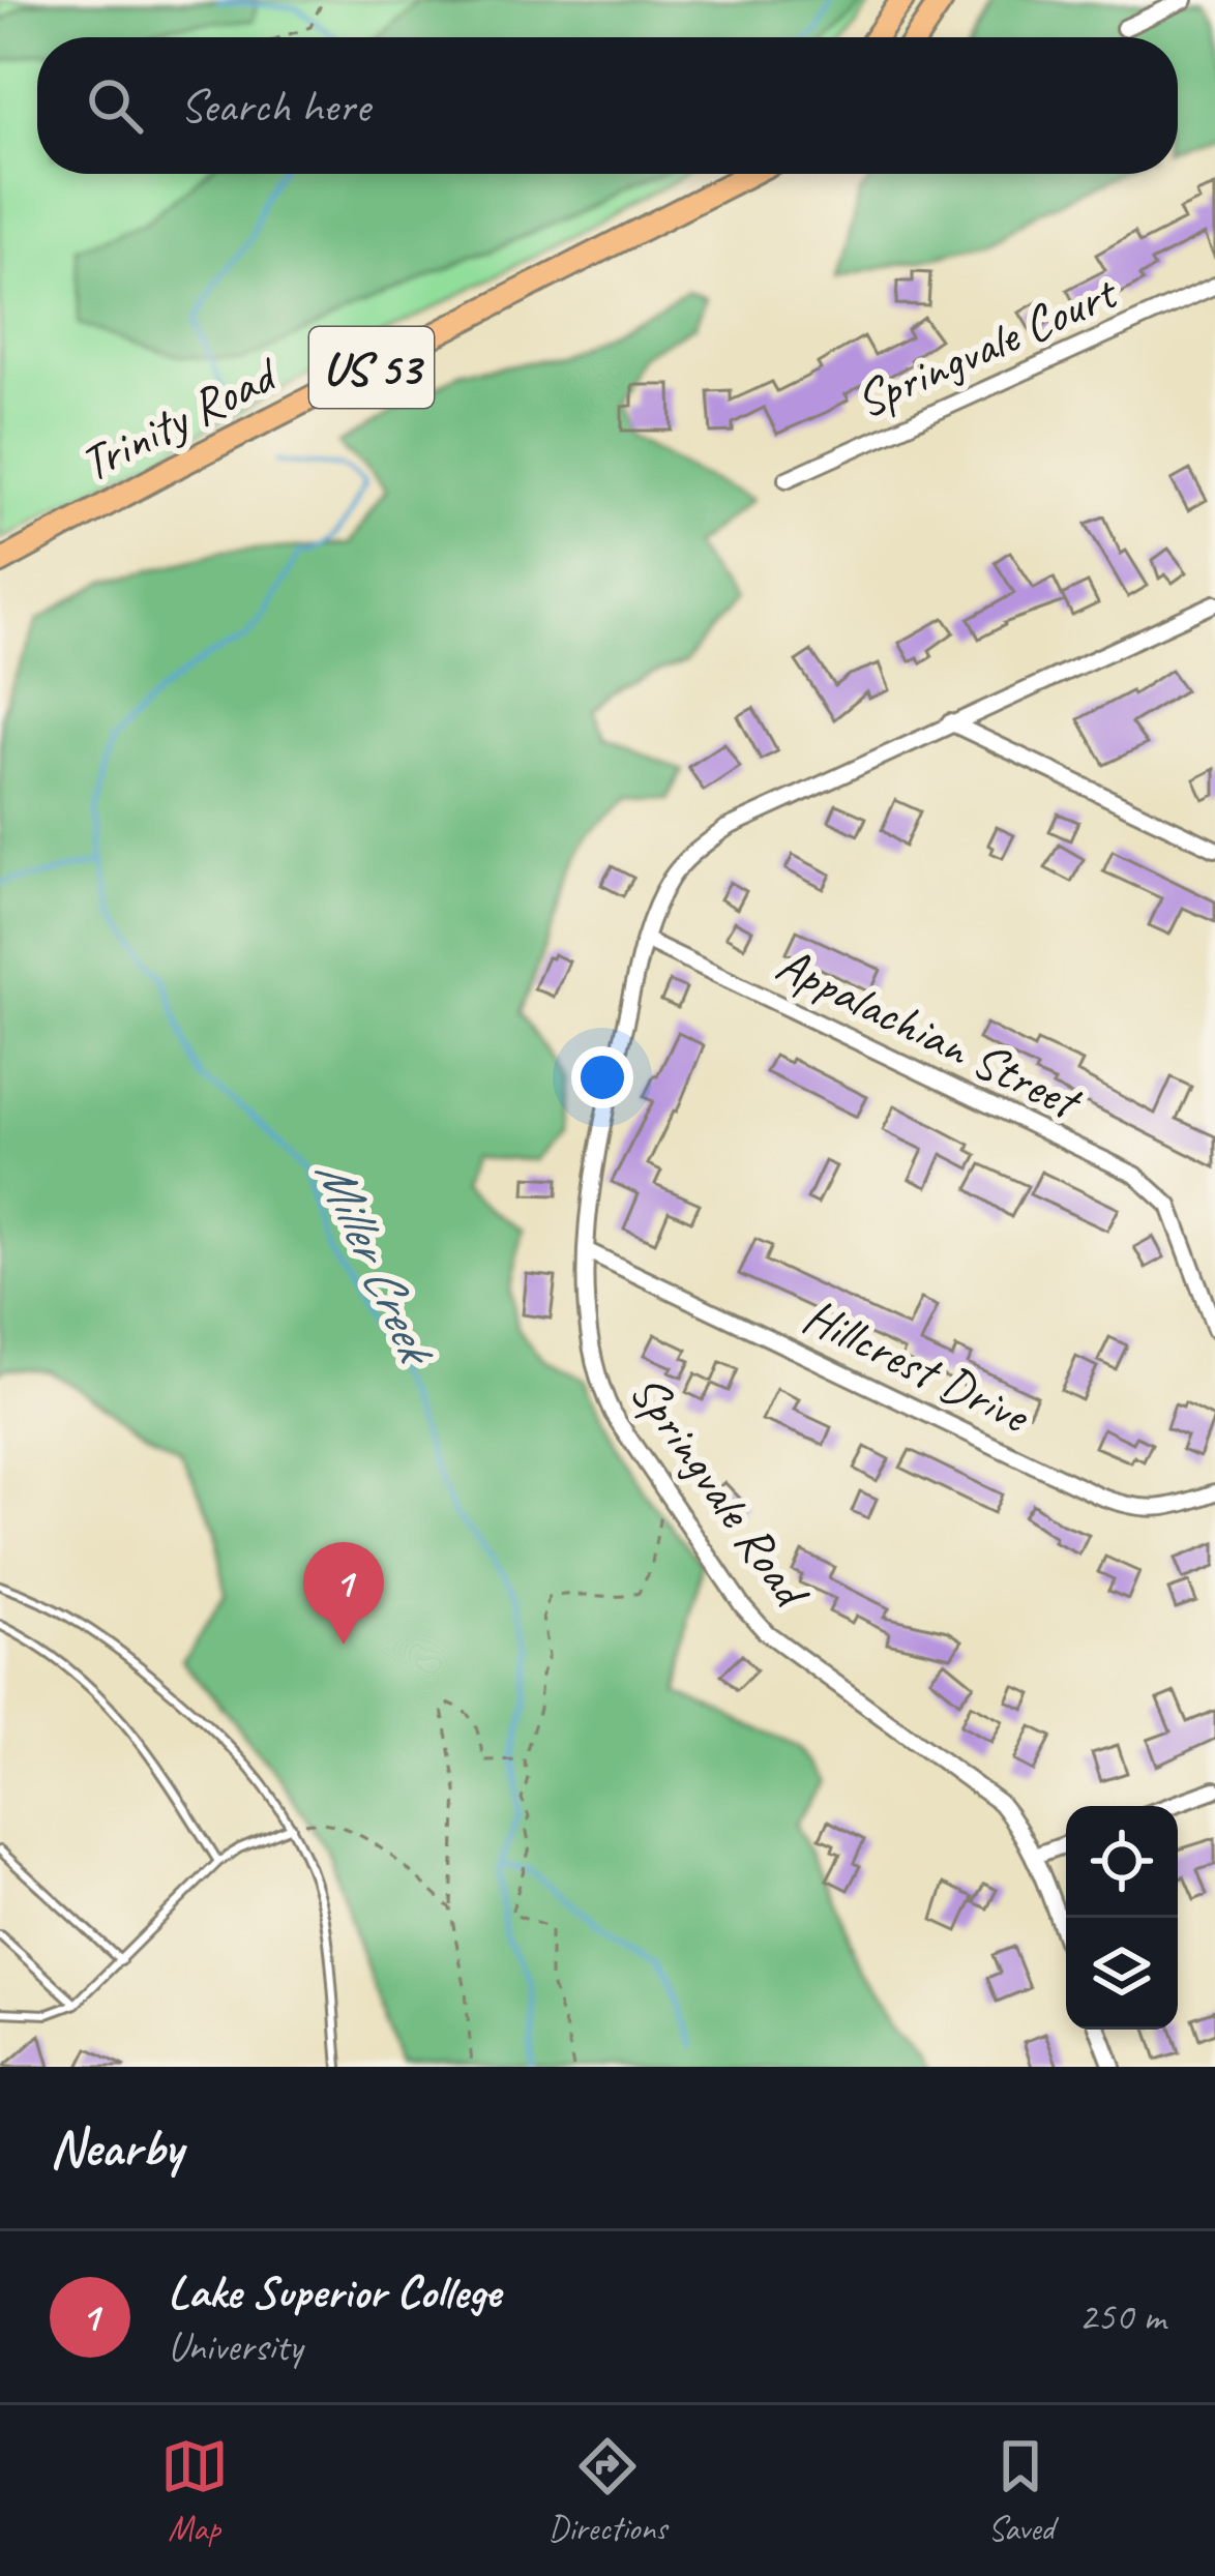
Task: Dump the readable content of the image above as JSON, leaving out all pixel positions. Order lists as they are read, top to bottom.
{
  "streets": {
    "highway": ["US 53", "Trinity Road"],
    "street": [
      "Springvale Court",
      "Appalachian Street",
      "Hillcrest Drive",
      "Springvale Road"
    ]
  },
  "crossings": [
    ["Appalachian Street", "Springvale Road"],
    ["Hillcrest Drive", "Springvale Road"]
  ],
  "water": ["Miller Creek"],
  "page": {
    "search": "Search here",
    "pins": "1",
    "heading": "Nearby",
    "list": [
      {
        "mark": "1",
        "name": "Lake Superior College",
        "note": "University",
        "value": "250 m"
      }
    ],
    "nav": ["Map", "Directions", "Saved"]
  }
}
